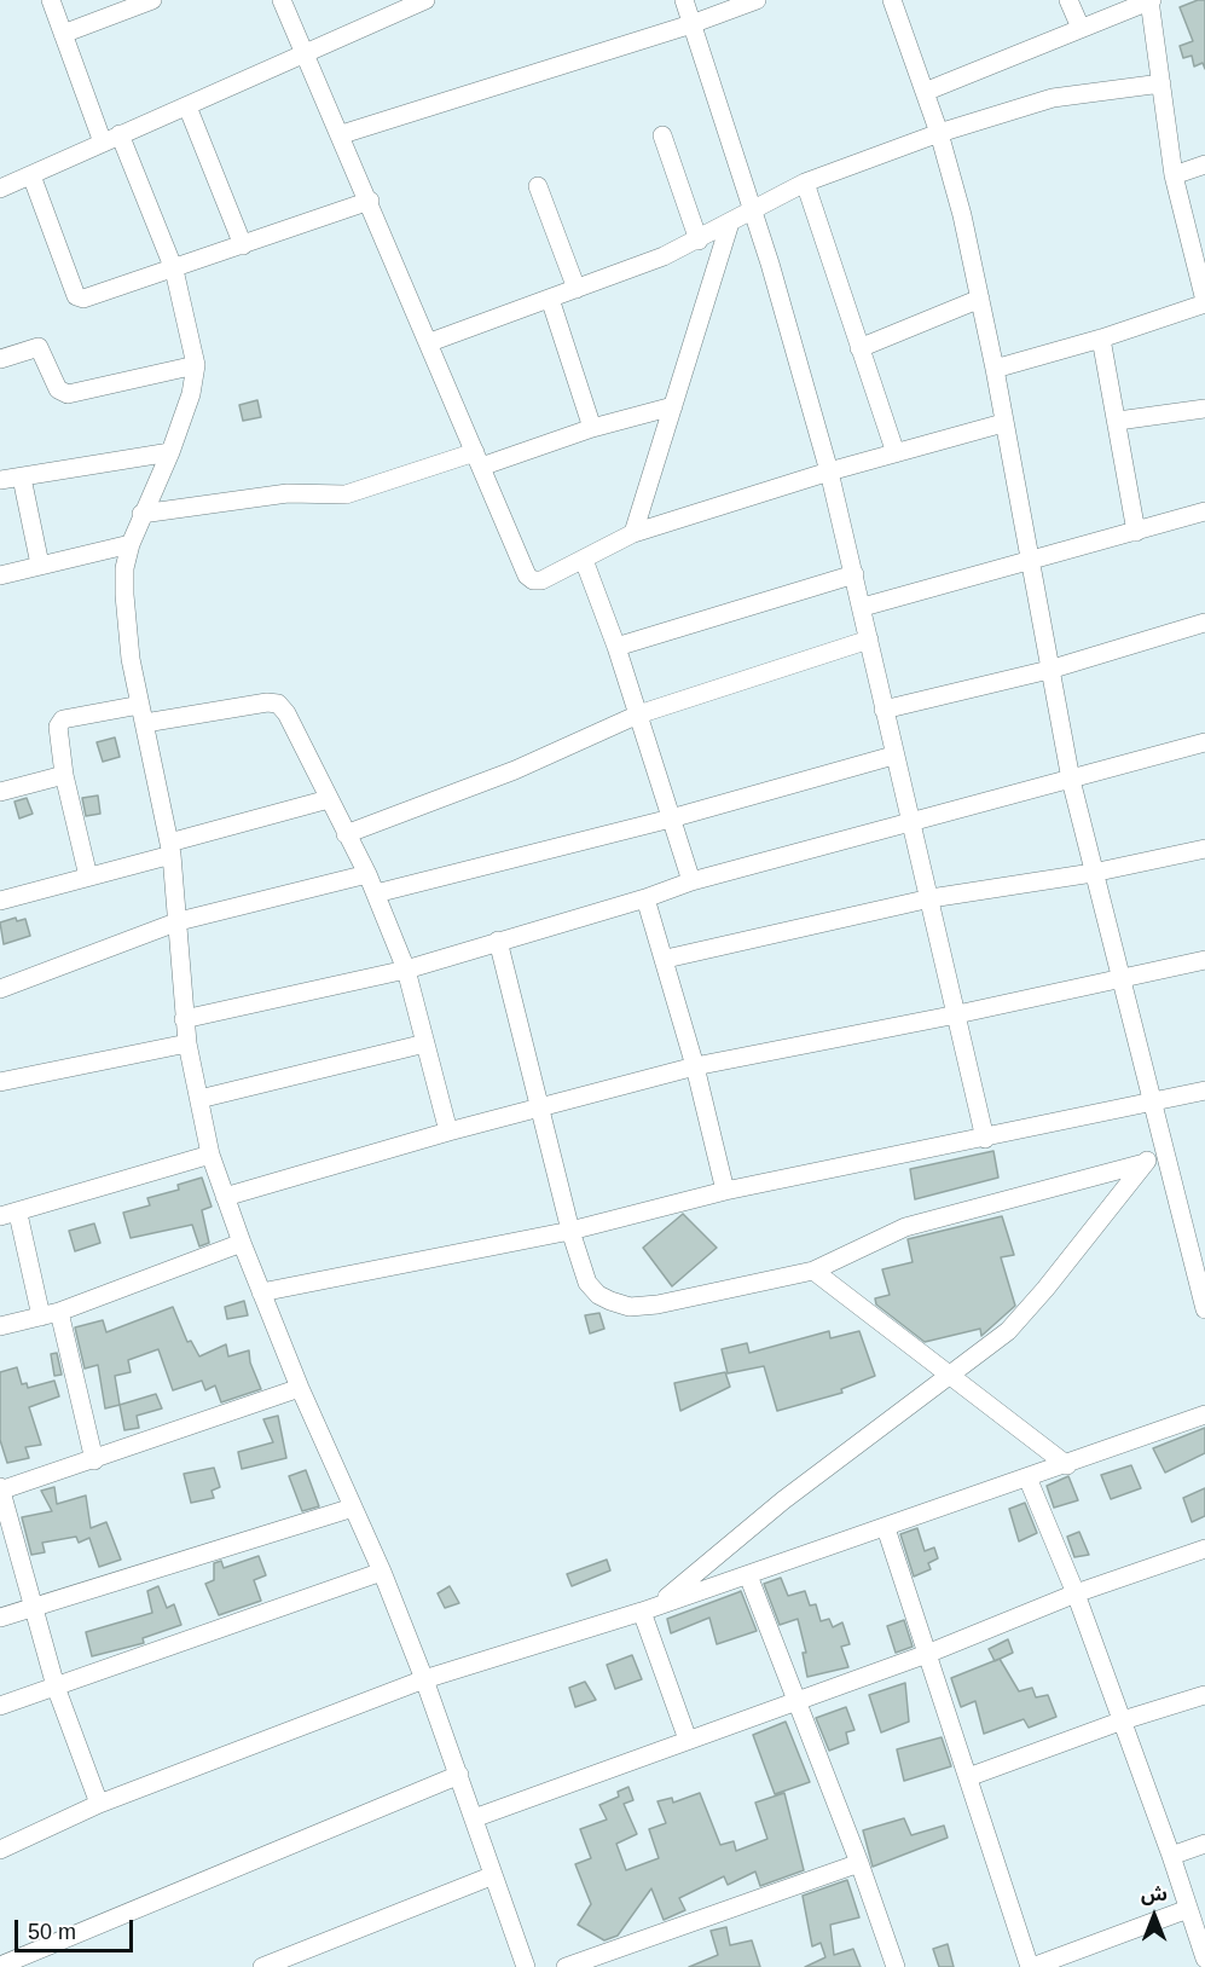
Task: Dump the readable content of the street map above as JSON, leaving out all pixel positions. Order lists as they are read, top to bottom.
{
  "scale_bar": "50 m",
  "north": "top"
}
